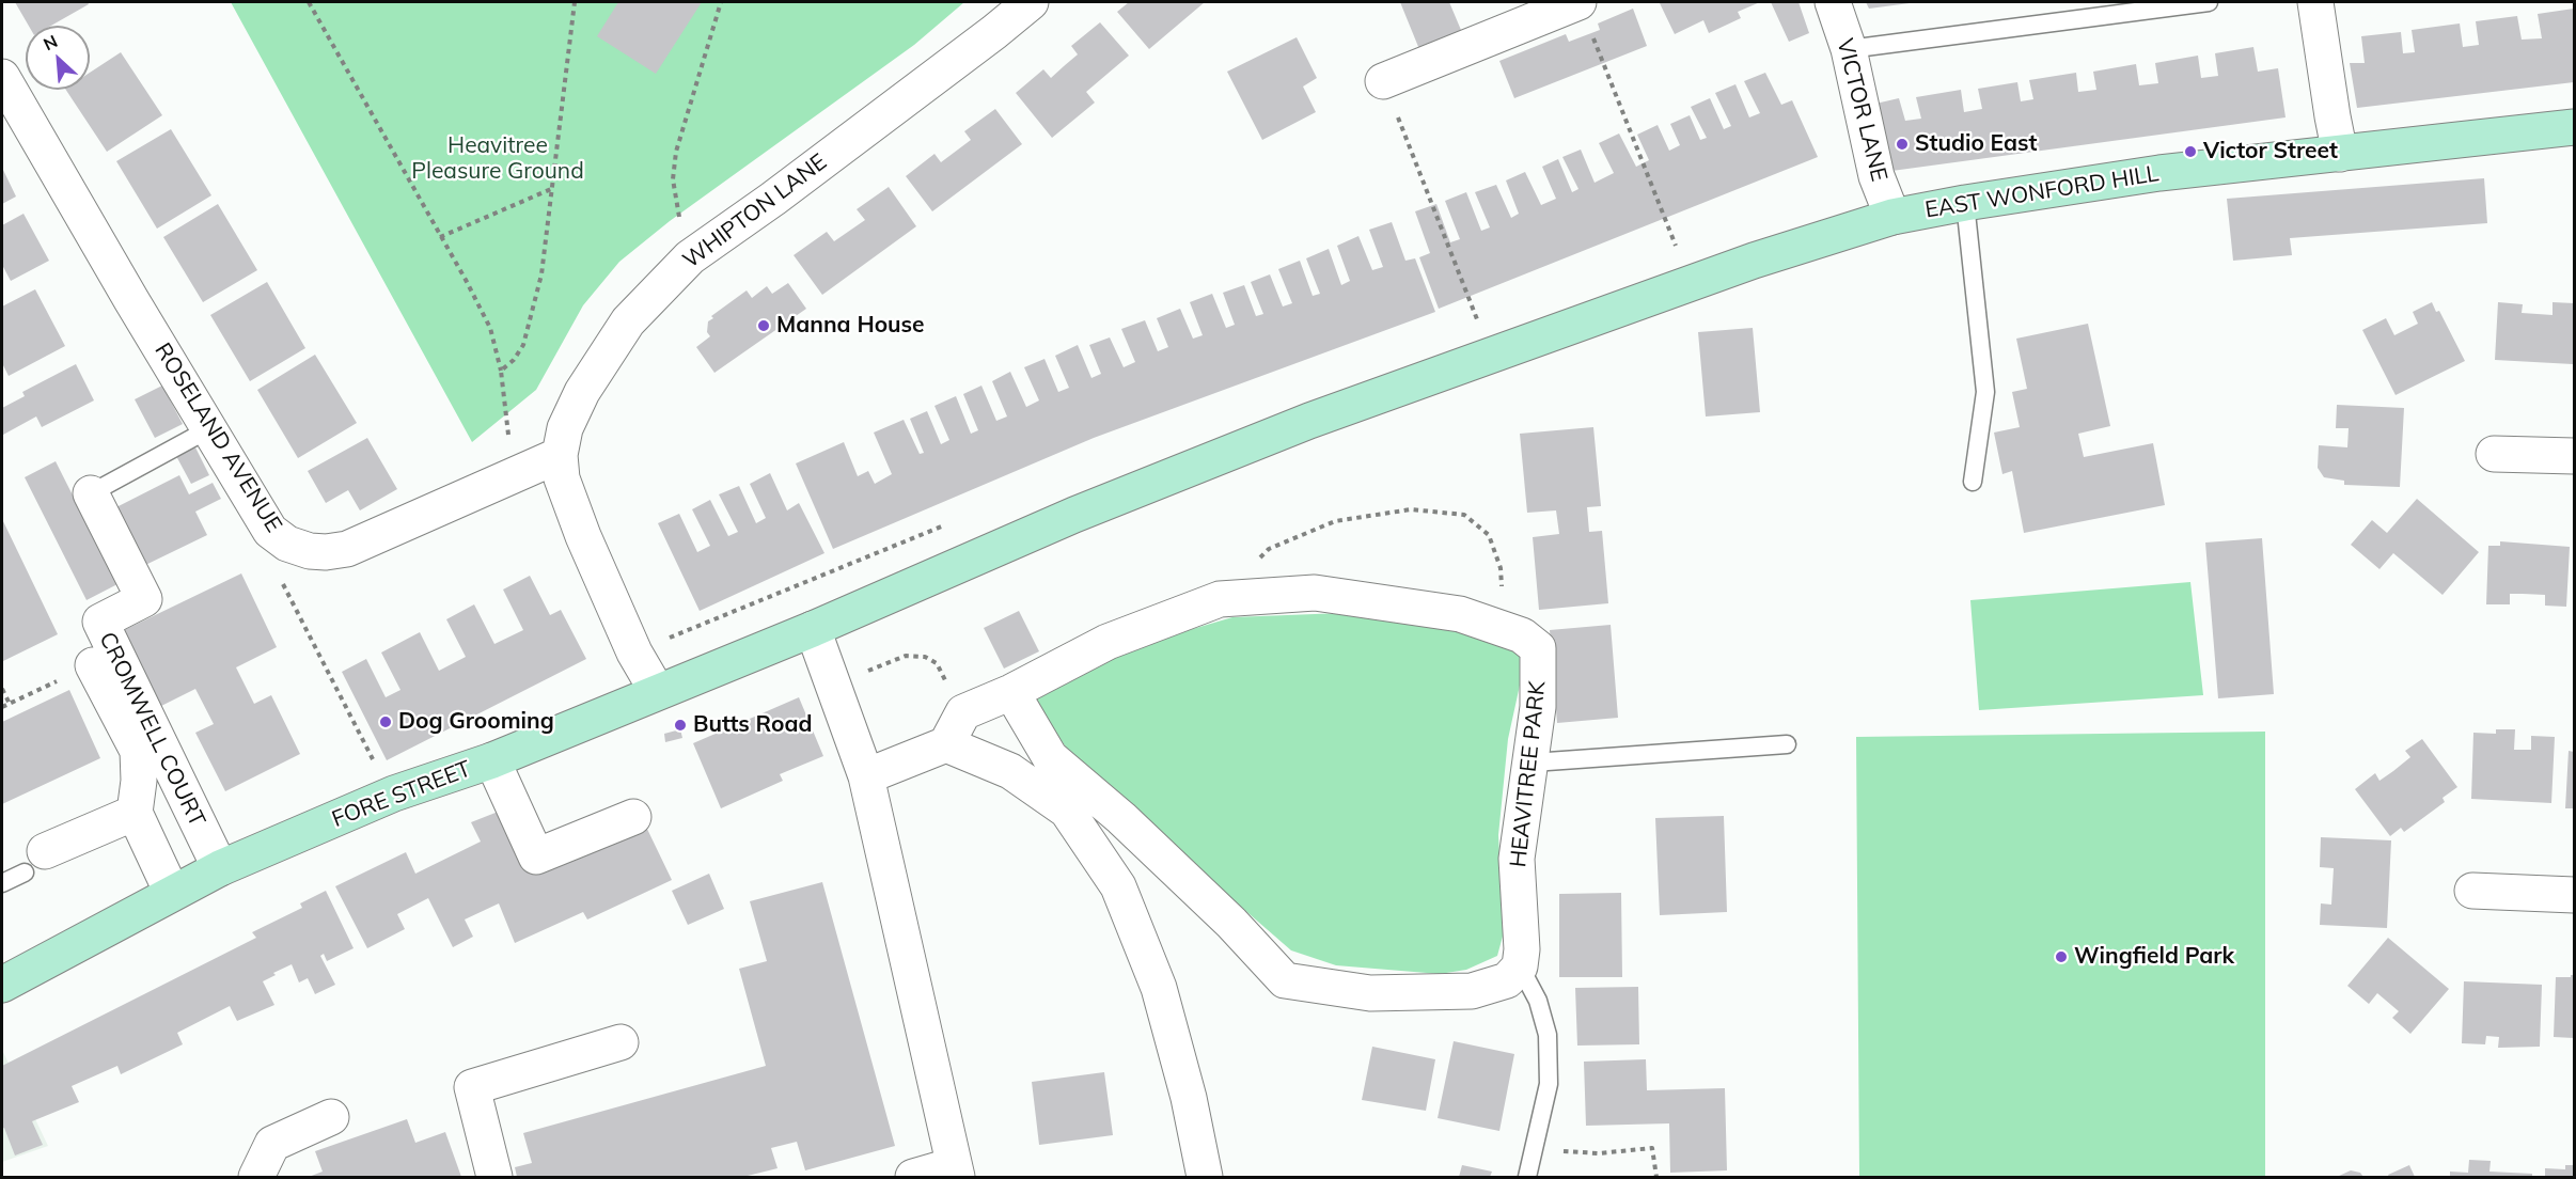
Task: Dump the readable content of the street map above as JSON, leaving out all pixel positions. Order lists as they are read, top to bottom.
{
  "streets": {
    "main road": ["EAST WONFORD HILL", "FORE STREET"],
    "street": [
      "VICTOR LANE",
      "WHIPTON LANE",
      "ROSELAND AVENUE",
      "CROMWELL COURT",
      "HEAVITREE PARK"
    ]
  },
  "crossings": [
    ["VICTOR LANE", "EAST WONFORD HILL"],
    ["EAST WONFORD HILL", "FORE STREET"],
    ["WHIPTON LANE", "ROSELAND AVENUE"],
    ["WHIPTON LANE", "FORE STREET"],
    ["ROSELAND AVENUE", "CROMWELL COURT"],
    ["CROMWELL COURT", "FORE STREET"]
  ],
  "parks": ["Heavitree Pleasure Ground"],
  "places": [
    "Studio East",
    "Victor Street",
    "Manna House",
    "Dog Grooming",
    "Butts Road",
    "Wingfield Park"
  ],
  "north": "top left"
}
